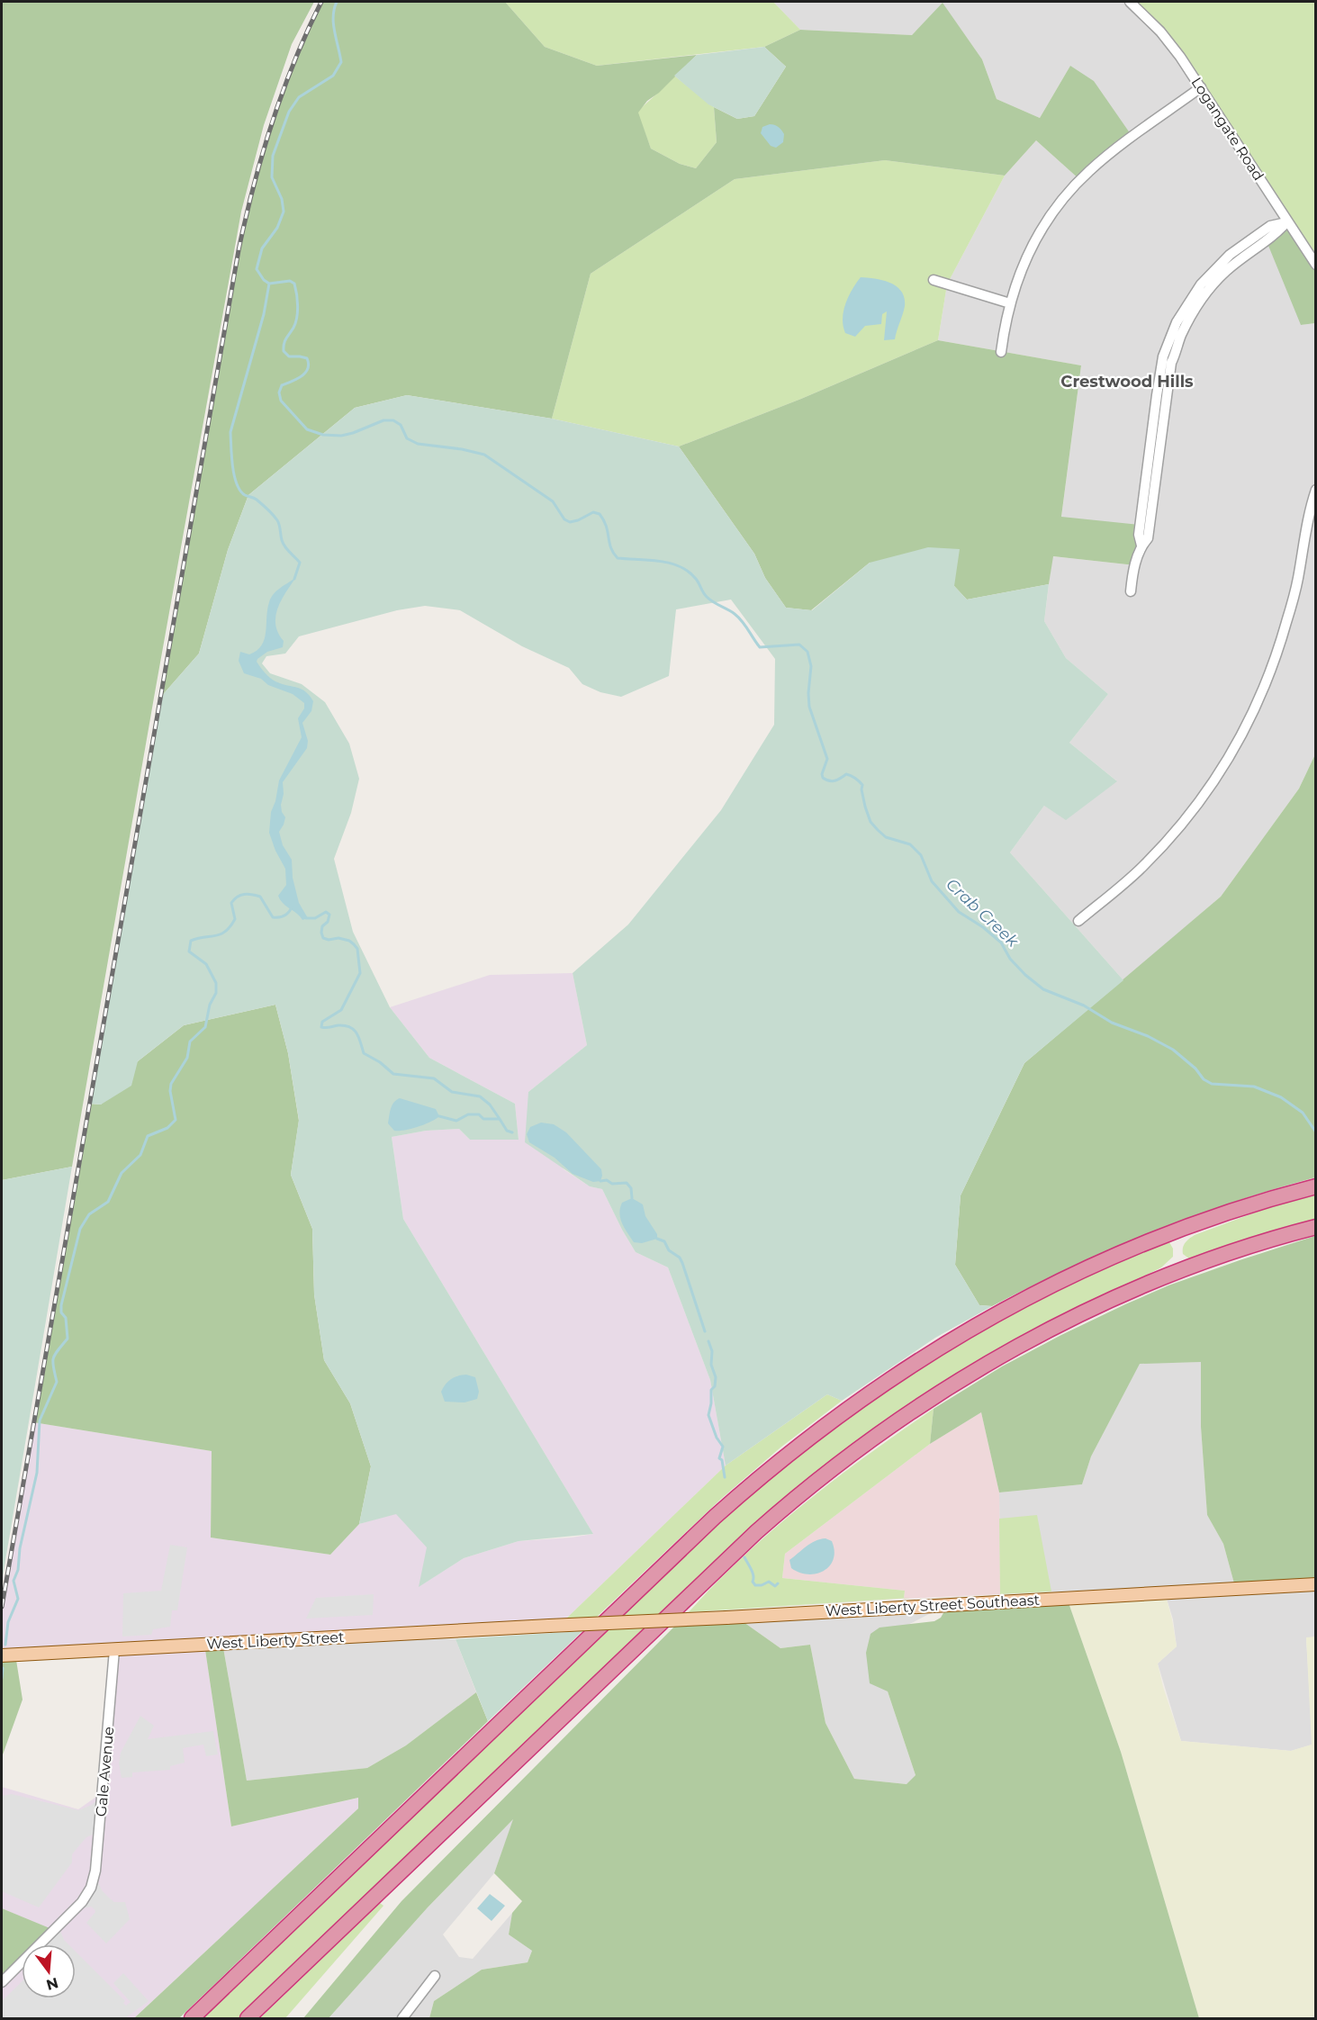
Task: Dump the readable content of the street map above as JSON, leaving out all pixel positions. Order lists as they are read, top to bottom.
{
  "streets": {
    "main road": ["West Liberty Street Southeast", "West Liberty Street"],
    "street": ["Logangate Road", "Gale Avenue"]
  },
  "crossings": [
    ["West Liberty Street Southeast", "West Liberty Street"],
    ["West Liberty Street", "Gale Avenue"]
  ],
  "districts": ["Crestwood Hills"],
  "water": ["Crab Creek"],
  "north": "bottom"
}
